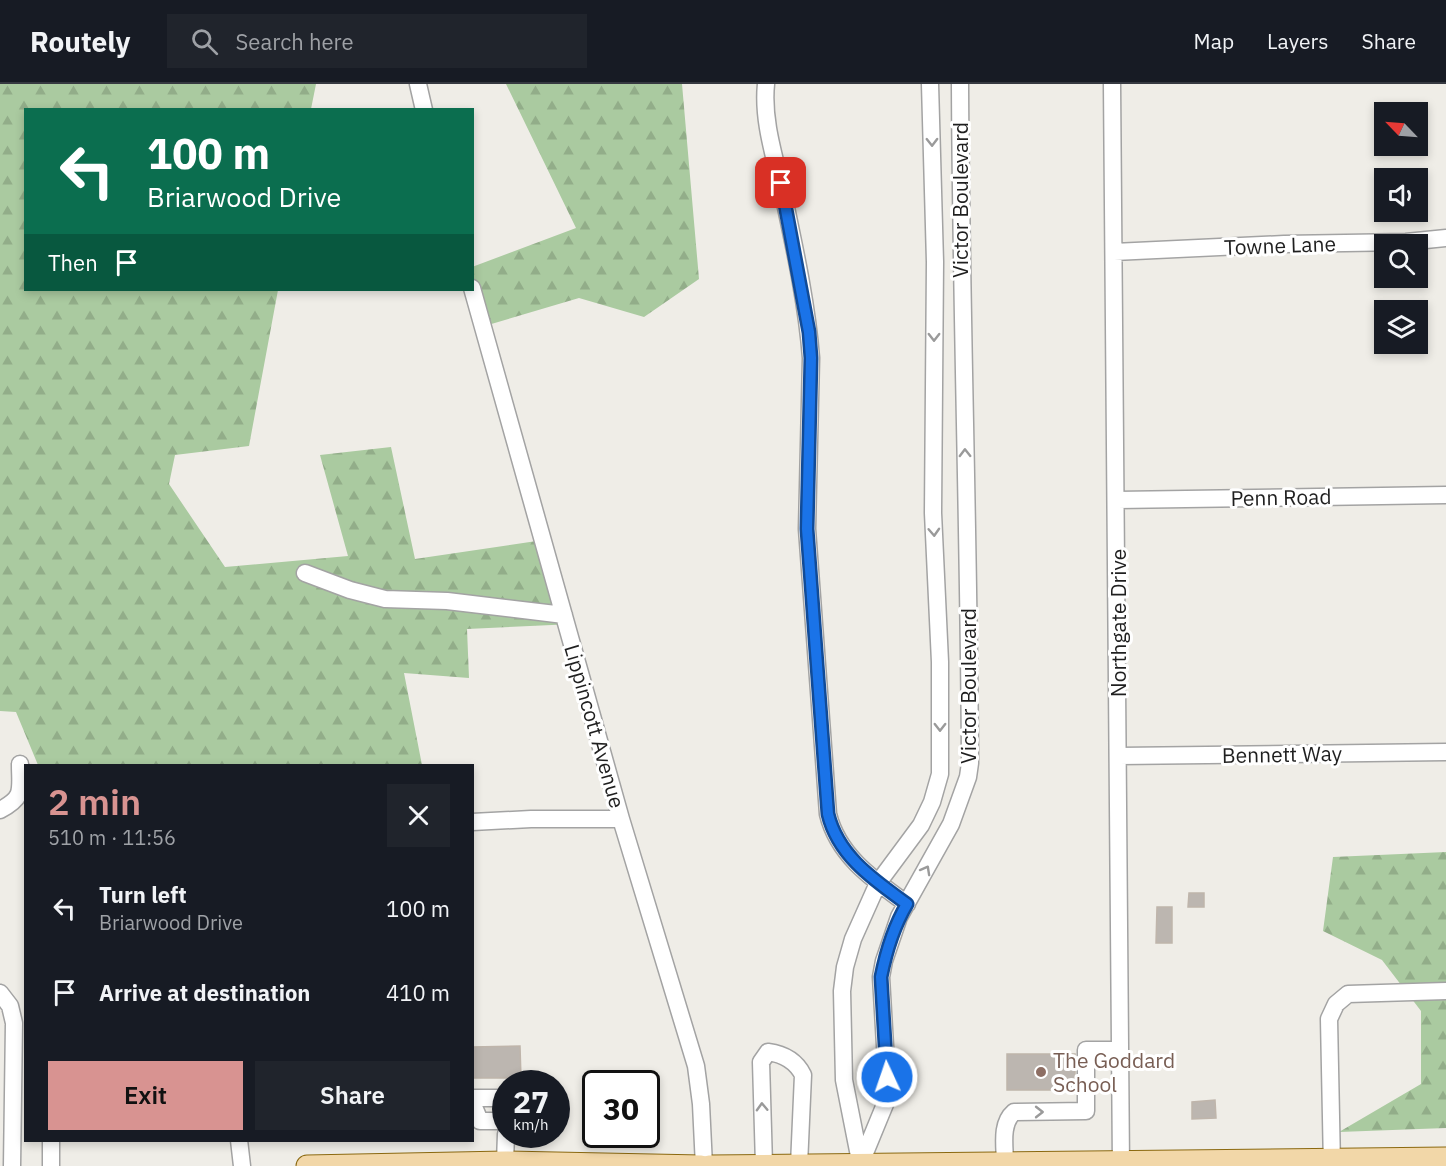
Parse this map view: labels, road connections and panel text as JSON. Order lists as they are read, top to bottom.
{
  "streets": {
    "street": [
      "Victor Boulevard",
      "Towne Lane",
      "Penn Road",
      "Northgate Drive",
      "Lippincott Avenue",
      "Bennett Way"
    ]
  },
  "crossings": [
    ["Towne Lane", "Northgate Drive"],
    ["Penn Road", "Northgate Drive"],
    ["Northgate Drive", "Bennett Way"]
  ],
  "places": ["The Goddard School"],
  "north": "top left",
  "page": {
    "header": "Routely",
    "search": "Search here",
    "nav": ["Map", "Layers", "Share"],
    "turn": ["100 m", "Briarwood Drive"],
    "then": "Then",
    "heading": ["2 min", "510 m · 11:56"],
    "list": [
      {
        "name": "Turn left",
        "note": "Briarwood Drive",
        "value": "100 m"
      },
      {
        "name": "Arrive at destination",
        "value": "410 m"
      }
    ],
    "buttons": ["Exit", "Share"],
    "speed": "27 km/h",
    "limit": "30"
  }
}
